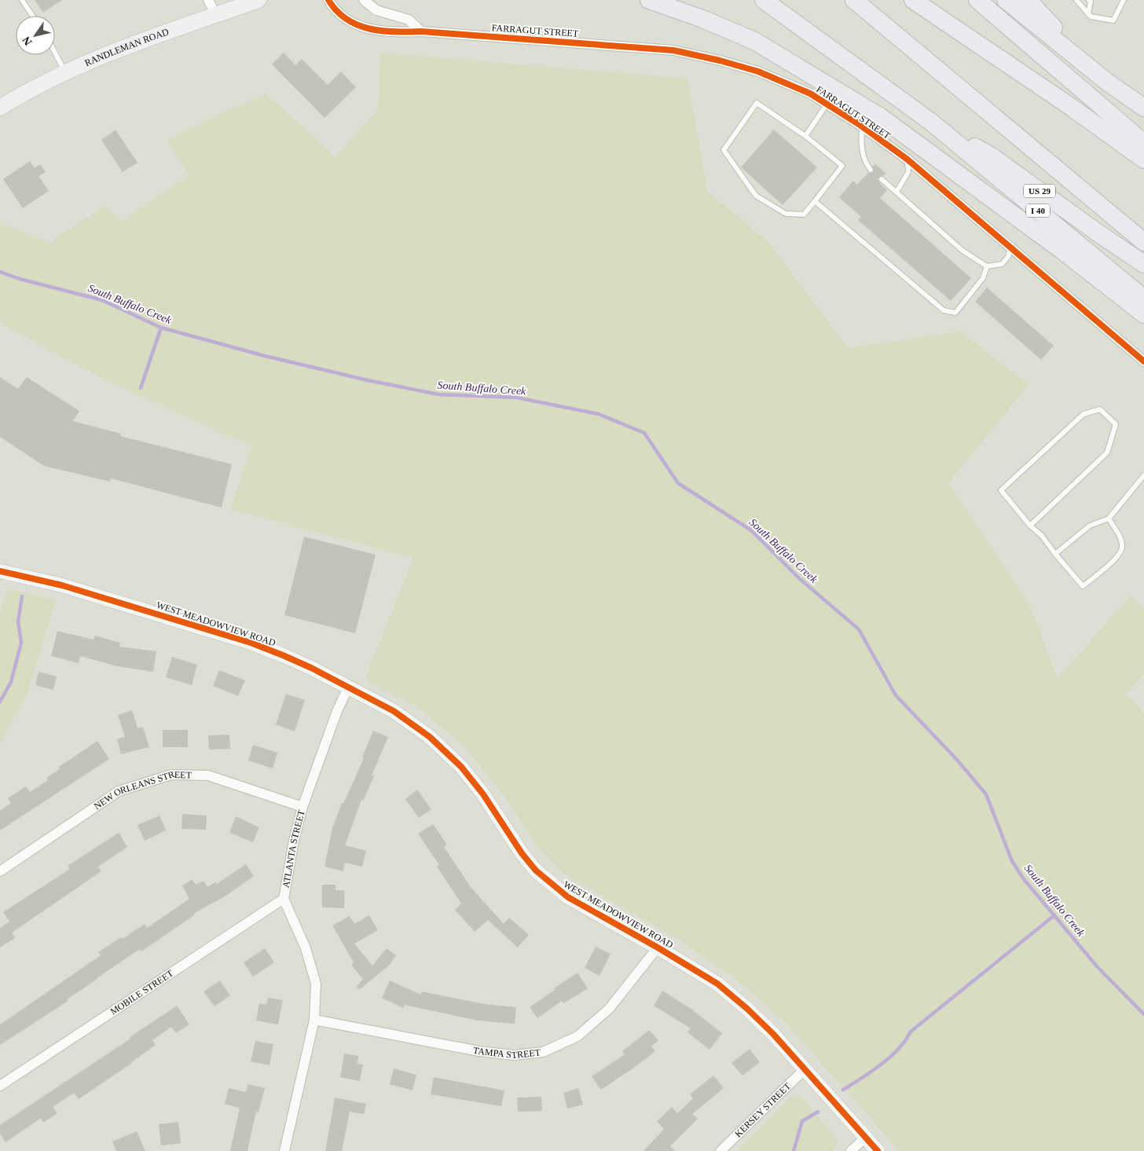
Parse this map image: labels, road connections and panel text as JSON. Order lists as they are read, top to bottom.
{
  "streets": {
    "highway": ["US 29", "I 40"],
    "main road": ["RANDLEMAN ROAD"],
    "street": [
      "FARRAGUT STREET",
      "WEST MEADOWVIEW ROAD",
      "NEW ORLEANS STREET",
      "ATLANTA STREET",
      "MOBILE STREET",
      "TAMPA STREET",
      "KERSEY STREET"
    ]
  },
  "crossings": [
    ["US 29", "I 40"],
    ["WEST MEADOWVIEW ROAD", "ATLANTA STREET"],
    ["WEST MEADOWVIEW ROAD", "TAMPA STREET"],
    ["WEST MEADOWVIEW ROAD", "KERSEY STREET"],
    ["NEW ORLEANS STREET", "ATLANTA STREET"],
    ["ATLANTA STREET", "MOBILE STREET"],
    ["ATLANTA STREET", "TAMPA STREET"]
  ],
  "water": ["South Buffalo Creek"],
  "north": "bottom left"
}
